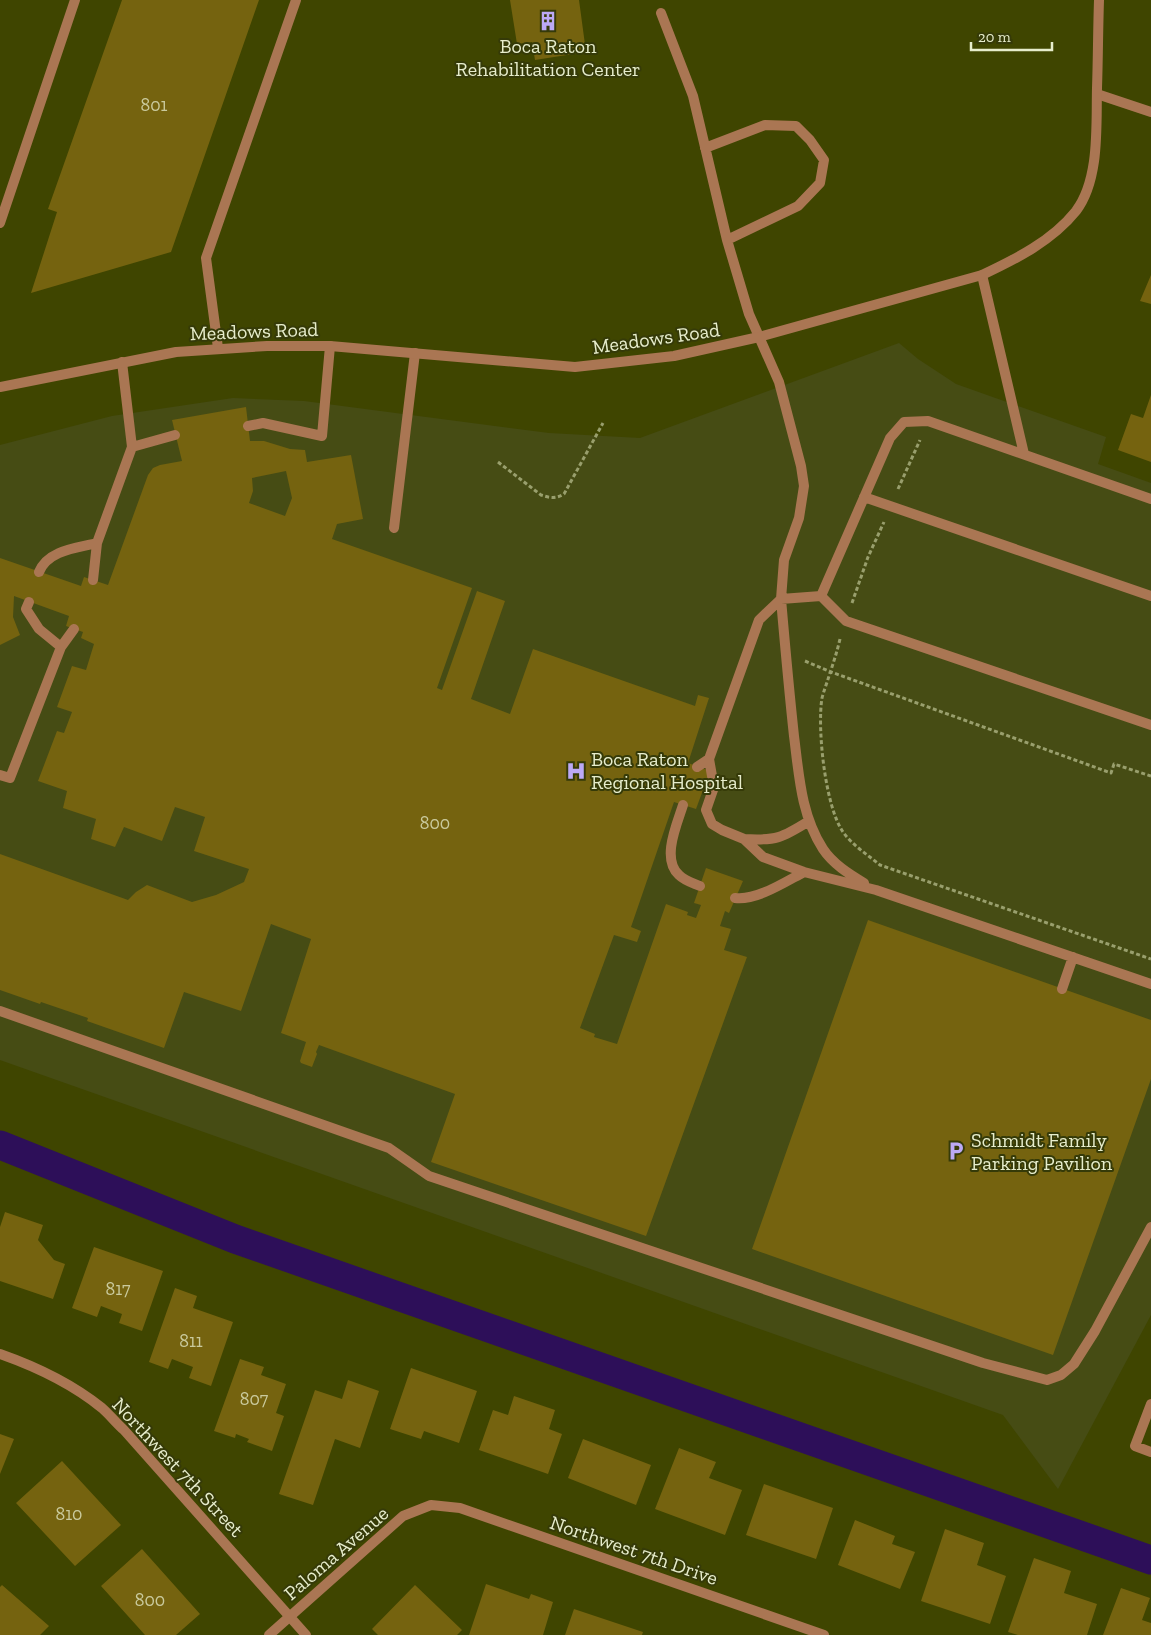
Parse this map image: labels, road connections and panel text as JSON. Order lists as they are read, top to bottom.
{
  "streets": {
    "street": [
      "Meadows Road",
      "Northwest 7th Street",
      "Northwest 7th Drive",
      "Paloma Avenue"
    ]
  },
  "crossings": [
    ["Northwest 7th Street", "Paloma Avenue"],
    ["Northwest 7th Drive", "Paloma Avenue"]
  ],
  "places": {
    "building": ["Boca Raton Rehabilitation Center"],
    "hospital": ["Boca Raton Regional Hospital"],
    "parking": ["Schmidt Family Parking Pavilion"]
  },
  "house_numbers": [
    "801",
    "800",
    "817",
    "811",
    "807",
    "810",
    "800"
  ],
  "scale_bar": "20 m"
}
